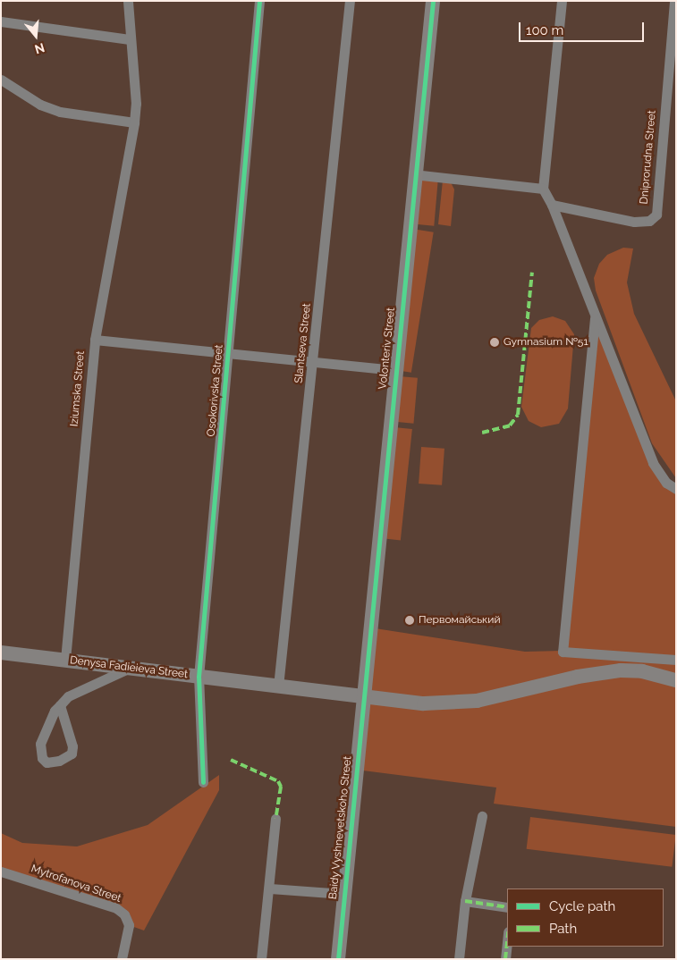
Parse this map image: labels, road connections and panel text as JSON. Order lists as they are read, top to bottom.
{
  "streets": {
    "street": [
      "Dniprorudna Street",
      "Slantseva Street",
      "Volonteriv Street",
      "Iziumska Street",
      "Osokorivska Street",
      "Denysa Fadieieva Street",
      "Baidy Vyshnevetskoho Street",
      "Mytrofanova Street"
    ]
  },
  "crossings": [
    ["Slantseva Street", "Denysa Fadieieva Street"],
    ["Volonteriv Street", "Denysa Fadieieva Street"],
    ["Volonteriv Street", "Baidy Vyshnevetskoho Street"],
    ["Iziumska Street", "Denysa Fadieieva Street"],
    ["Osokorivska Street", "Denysa Fadieieva Street"],
    ["Denysa Fadieieva Street", "Baidy Vyshnevetskoho Street"]
  ],
  "places": ["Gymnasium №51", "Первомайський"],
  "legend": ["Cycle path", "Path"],
  "scale_bar": "100 m",
  "north": "bottom"
}
